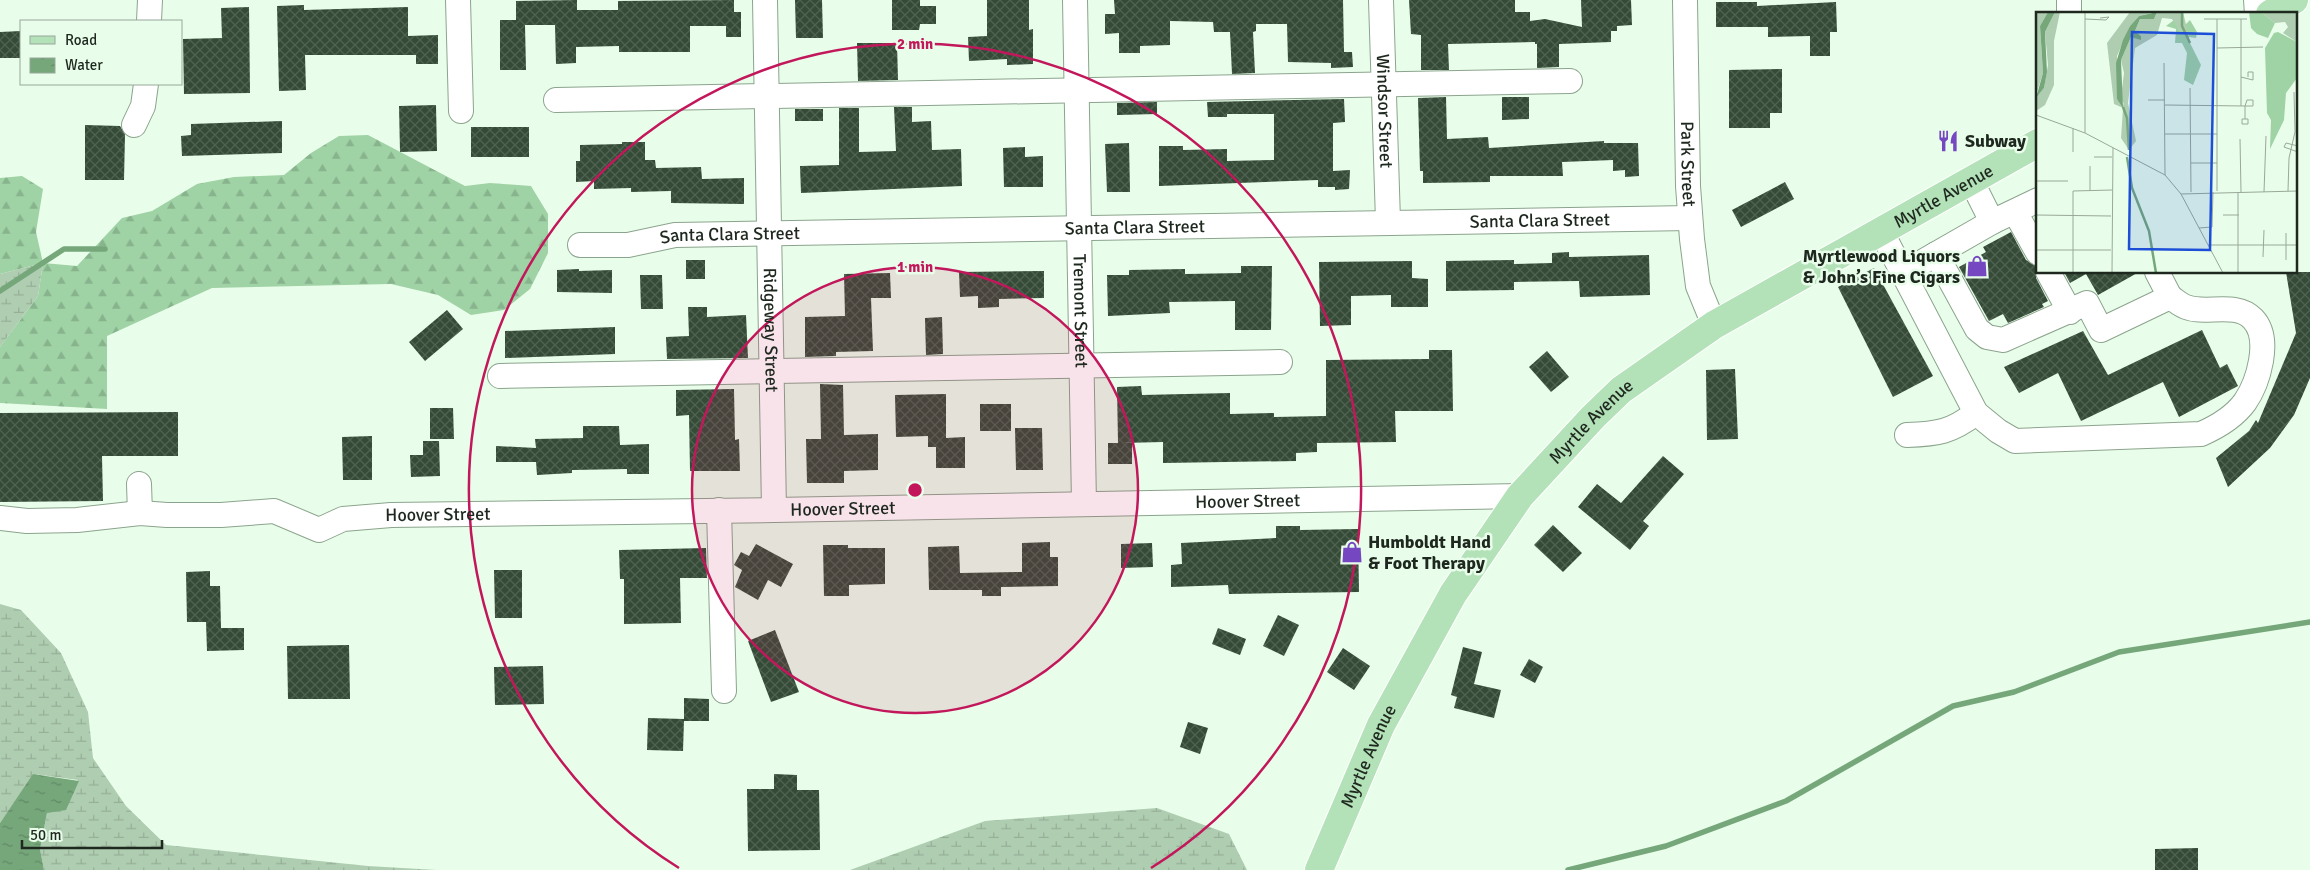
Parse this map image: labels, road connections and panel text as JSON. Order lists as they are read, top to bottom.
{
  "streets": {
    "main road": ["Myrtle Avenue"],
    "street": [
      "Windsor Street",
      "Park Street",
      "Santa Clara Street",
      "Tremont Street",
      "Ridgeway Street",
      "Hoover Street"
    ]
  },
  "crossings": [
    ["Windsor Street", "Santa Clara Street"],
    ["Park Street", "Myrtle Avenue"],
    ["Park Street", "Santa Clara Street"],
    ["Myrtle Avenue", "Hoover Street"],
    ["Santa Clara Street", "Tremont Street"],
    ["Santa Clara Street", "Ridgeway Street"],
    ["Tremont Street", "Hoover Street"],
    ["Ridgeway Street", "Hoover Street"]
  ],
  "places": {
    "restaurant": ["Subway"],
    "shop": ["Myrtlewood Liquors & John’s Fine Cigars", "Humboldt Hand & Foot Therapy"]
  },
  "legend": ["Road", "Water"],
  "scale_bar": "50 m",
  "rings": ["2 min", "1 min"]
}
